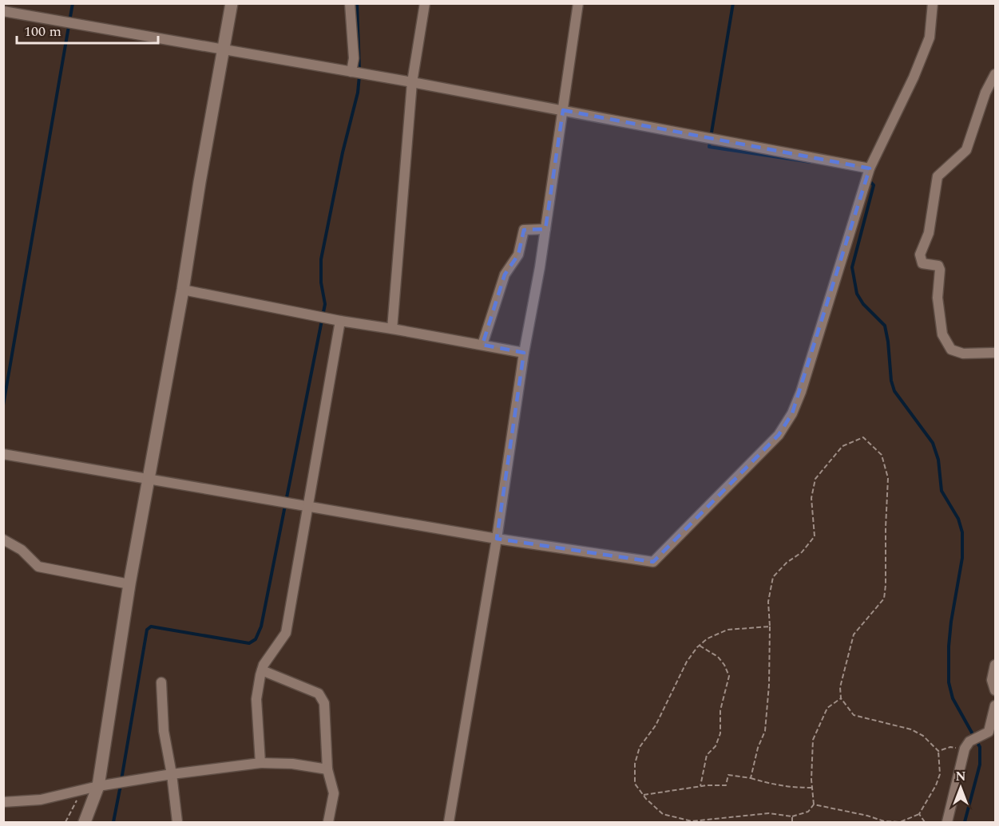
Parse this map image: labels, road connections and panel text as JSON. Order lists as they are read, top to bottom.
{
  "scale_bar": "100 m",
  "north": "top"
}
